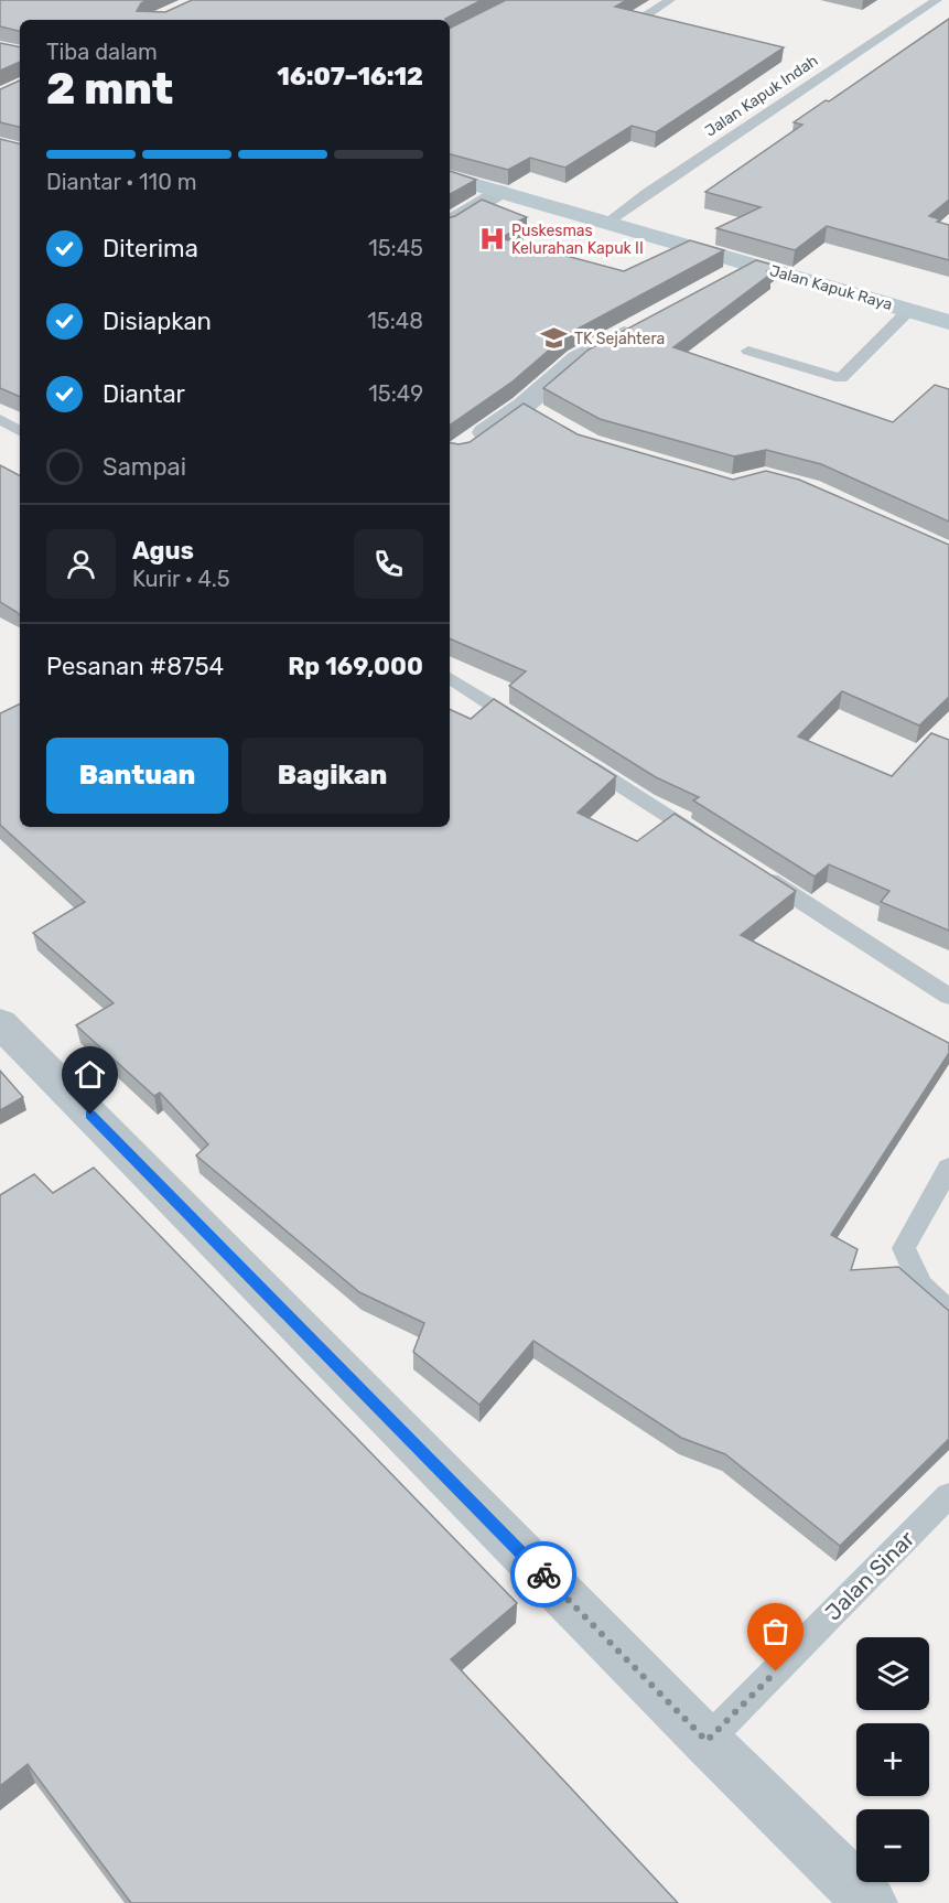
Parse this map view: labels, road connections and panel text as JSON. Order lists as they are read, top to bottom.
{
  "streets": {
    "main road": ["Jalan Kapuk Raya"],
    "lane": ["Jalan Kapuk Indah", "Jalan Sinar"]
  },
  "crossings": [
    ["Jalan Kapuk Indah", "Jalan Kapuk Raya"]
  ],
  "places": {
    "hospital": ["Puskesmas Kelurahan Kapuk II"],
    "school or university": ["TK Sejahtera"]
  },
  "page": {
    "heading": ["2 mnt", "Tiba dalam", "16:07–16:12"],
    "panel": [
      "Agus",
      "Kurir · 4.5",
      "Pesanan #8754",
      "Rp 169,000"
    ],
    "bar": "Diantar · 110 m",
    "list": [
      ["Diterima", "15:45"],
      ["Disiapkan", "15:48"],
      ["Diantar", "15:49"],
      "Sampai"
    ],
    "buttons": ["Bantuan", "Bagikan"],
    "map_buttons": ["+", "−"]
  }
}
